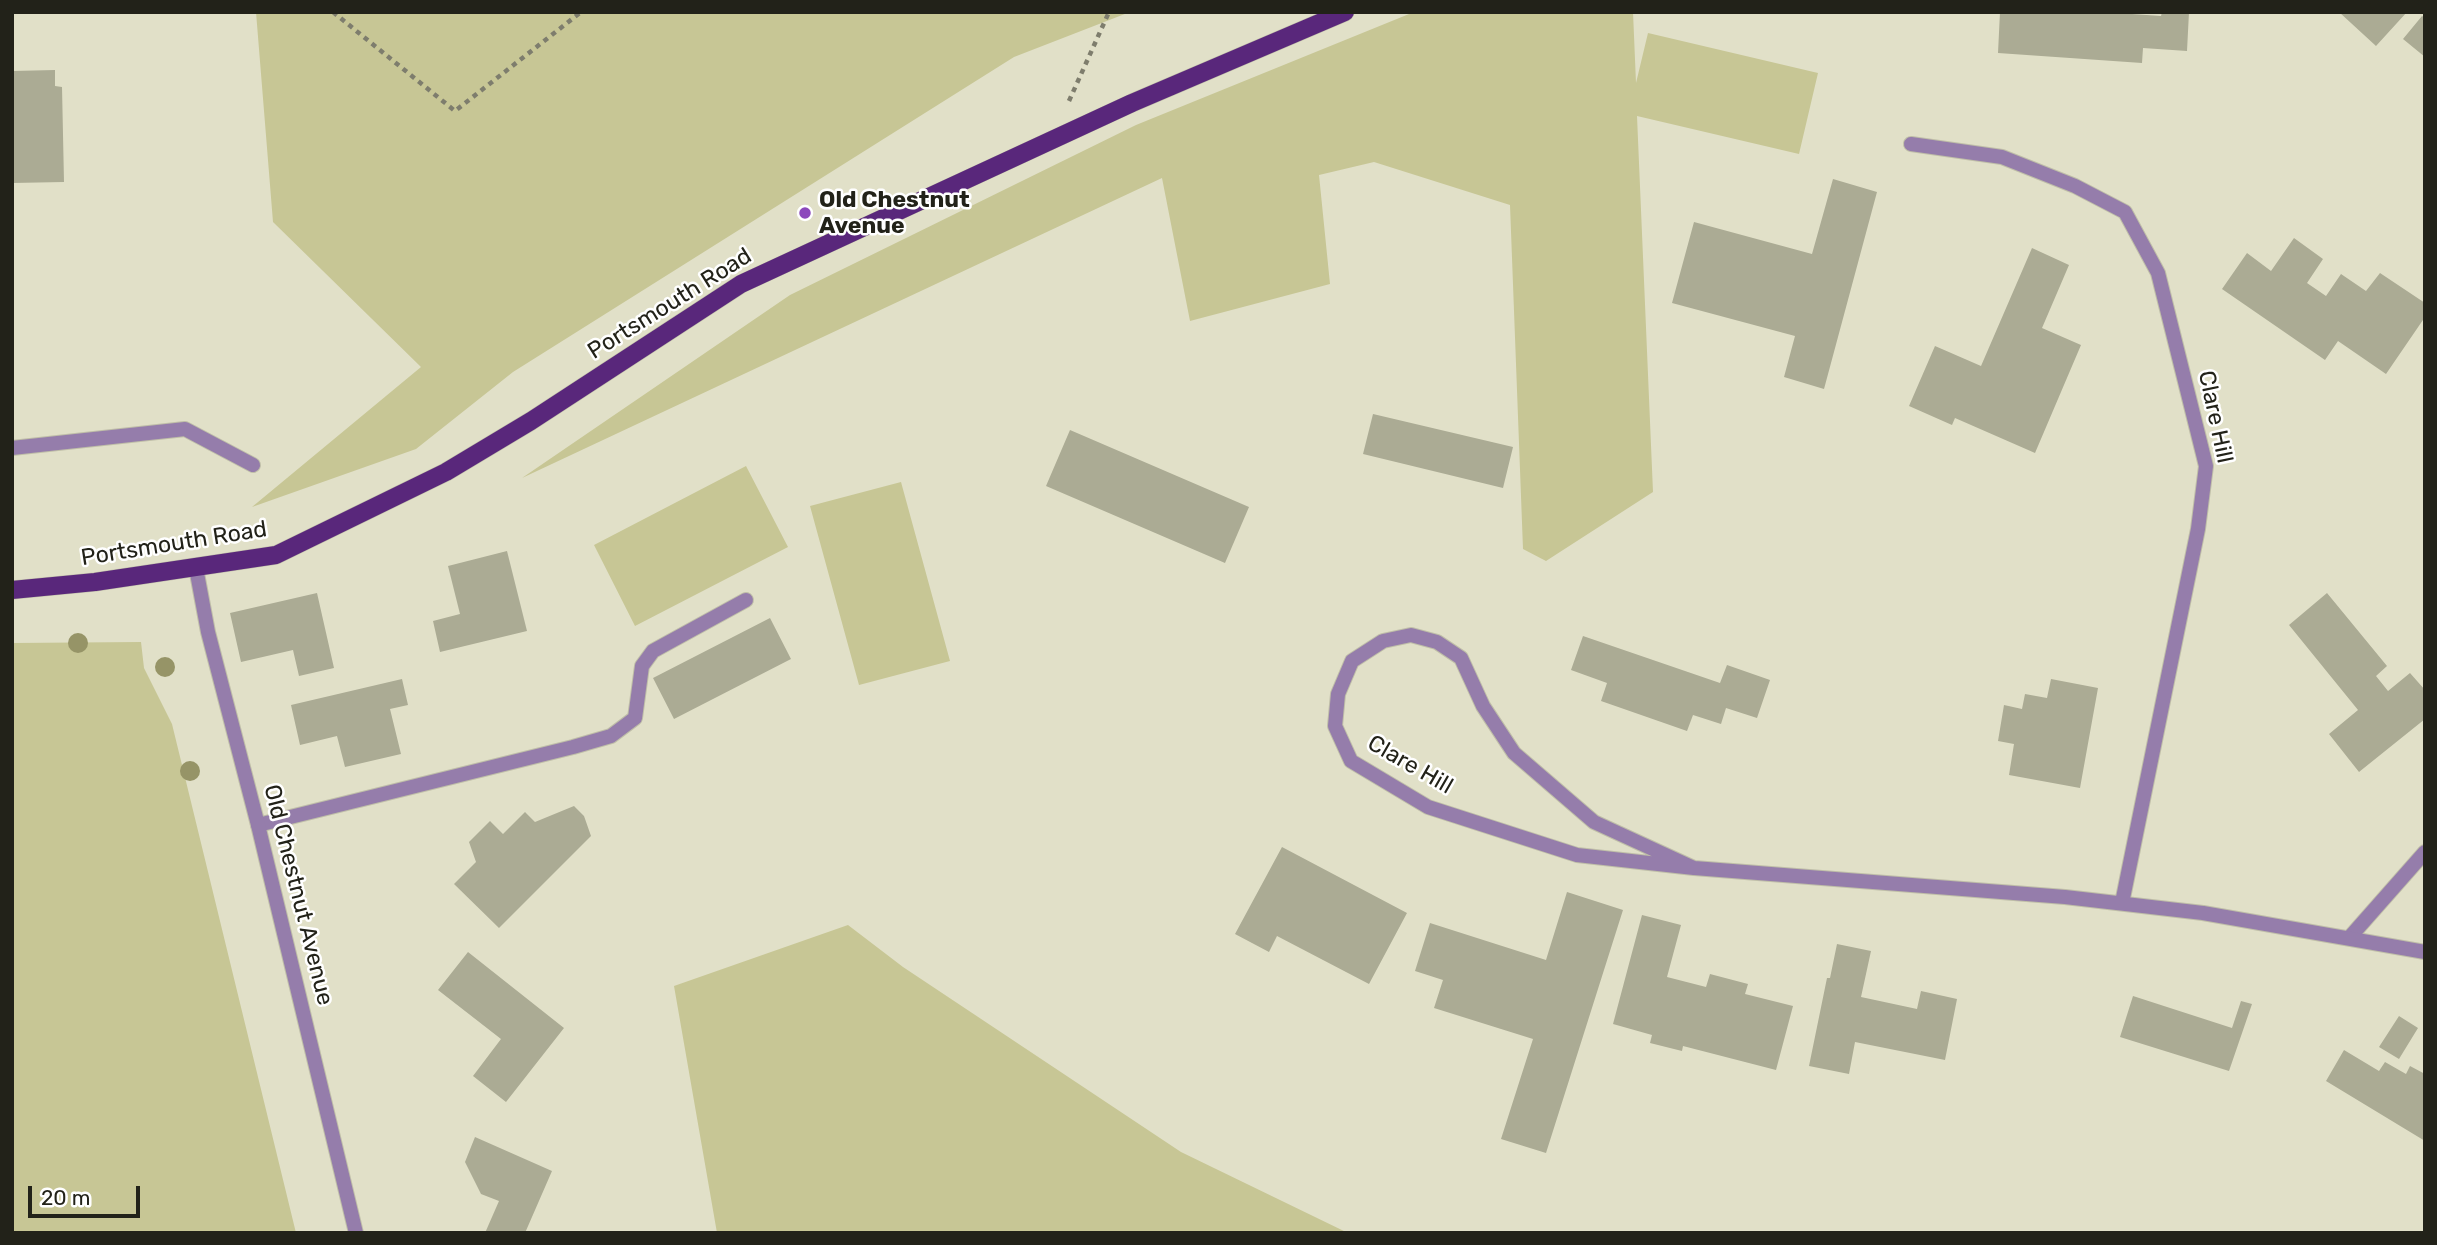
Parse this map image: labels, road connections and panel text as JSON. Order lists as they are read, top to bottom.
{
  "streets": {
    "main road": ["Portsmouth Road"],
    "street": ["Clare Hill", "Old Chestnut Avenue"]
  },
  "crossings": [
    ["Portsmouth Road", "Old Chestnut Avenue"]
  ],
  "places": ["Old Chestnut Avenue"],
  "scale_bar": "20 m"
}
